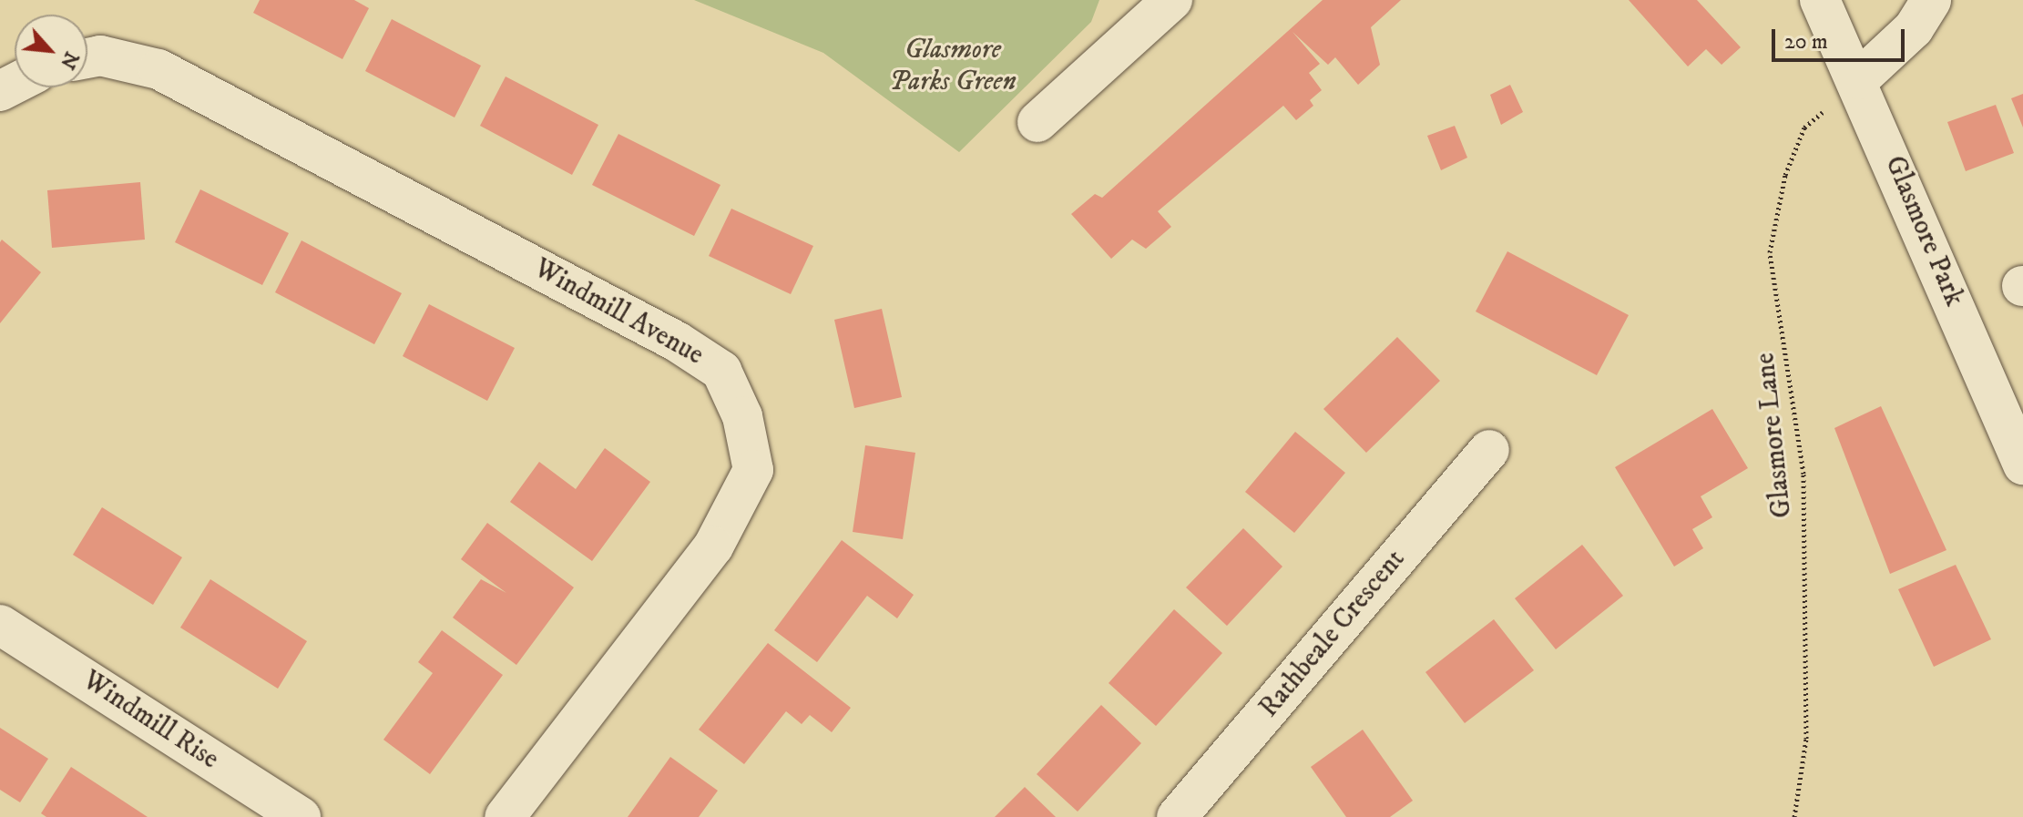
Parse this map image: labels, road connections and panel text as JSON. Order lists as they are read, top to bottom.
{
  "streets": {
    "street": [
      "Glasmore Park",
      "Windmill Avenue",
      "Rathbeale Crescent",
      "Windmill Rise"
    ],
    "path": ["Glasmore Lane"]
  },
  "crossings": [
    ["Glasmore Park", "Glasmore Lane"]
  ],
  "parks": ["Glasmore Parks Green"],
  "scale_bar": "20 m",
  "north": "bottom right"
}
